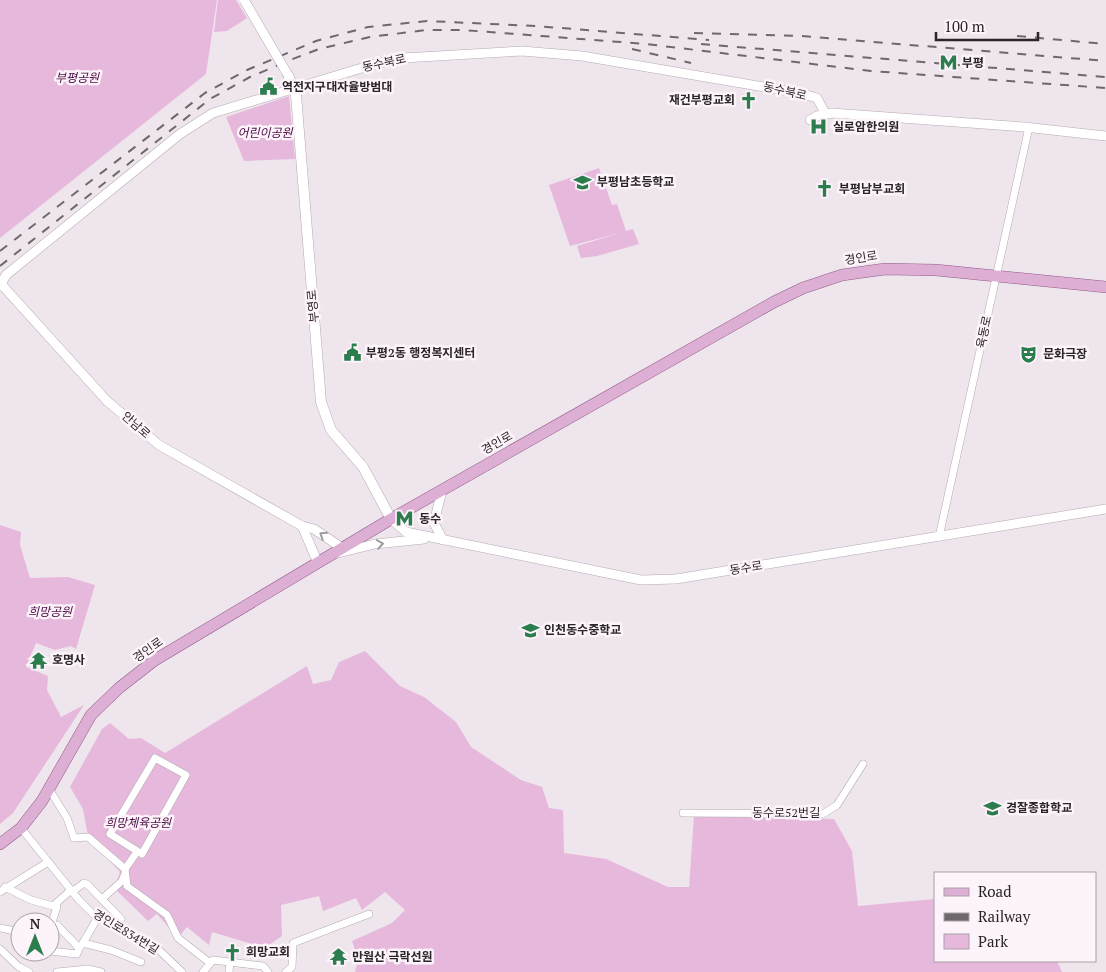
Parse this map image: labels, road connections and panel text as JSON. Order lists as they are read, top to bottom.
{
  "streets": {
    "main road": ["경인로", "부영로"],
    "street": [
      "동수북로",
      "육동로",
      "안남로",
      "동수로",
      "동수로52번길",
      "경인로834번길"
    ]
  },
  "crossings": [
    ["동수북로", "부영로"],
    ["동수북로", "육동로"],
    ["동수북로", "안남로"],
    ["경인로", "부영로"],
    ["경인로", "육동로"],
    ["경인로", "안남로"],
    ["경인로", "동수로"],
    ["경인로", "경인로834번길"],
    ["부영로", "동수로"],
    ["육동로", "동수로"]
  ],
  "parks": [
    "부평공원",
    "어린이공원",
    "희망공원",
    "희망체육공원"
  ],
  "places": {
    "metro station": ["부평", "동수"],
    "public building": ["역전지구대자율방범대", "부평2동 행정복지센터"],
    "church": ["재건부평교회", "부평남부교회", "희망교회"],
    "hospital": ["실로암한의원"],
    "school or university": ["부평남초등학교", "인천동수중학교", "경잘종합학교"],
    "theatre": ["문화극장"],
    "temple": ["호명사", "만월산 극락선원"]
  },
  "legend": ["Road", "Railway", "Park"],
  "scale_bar": "100 m",
  "north": "top"
}
